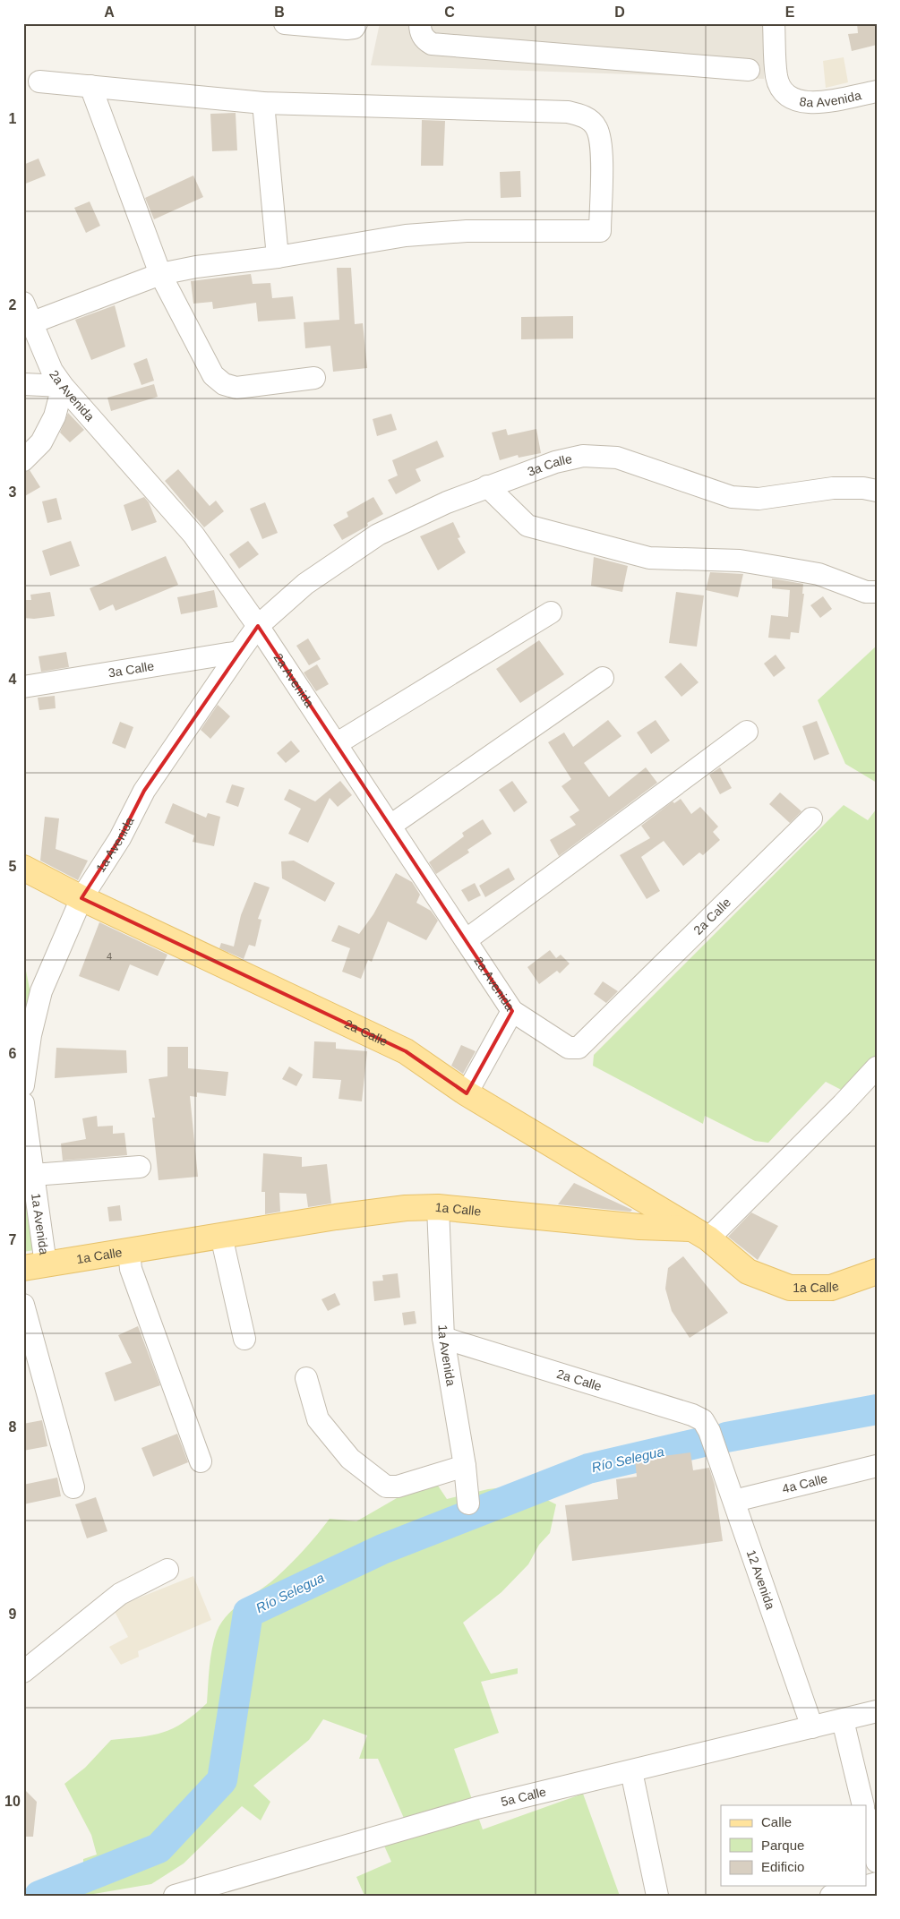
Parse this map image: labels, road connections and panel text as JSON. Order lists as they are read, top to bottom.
{
  "streets": {
    "main road": ["2a Calle", "1a Calle"],
    "street": [
      "8a Avenida",
      "2a Avenida",
      "3a Calle",
      "1a Avenida",
      "4a Calle",
      "12 Avenida",
      "5a Calle"
    ]
  },
  "crossings": [
    ["2a Avenida", "3a Calle"],
    ["2a Avenida", "1a Avenida"],
    ["2a Avenida", "2a Calle"],
    ["3a Calle", "1a Avenida"],
    ["1a Avenida", "2a Calle"],
    ["1a Avenida", "1a Calle"],
    ["2a Calle", "1a Calle"],
    ["2a Calle", "12 Avenida"],
    ["4a Calle", "12 Avenida"],
    ["12 Avenida", "5a Calle"]
  ],
  "water": ["Río Selegua"],
  "house_numbers": ["4"],
  "legend": ["Calle", "Parque", "Edificio"],
  "grid": {
    "columns": [
      "A",
      "B",
      "C",
      "D",
      "E"
    ],
    "rows": [
      "1",
      "2",
      "3",
      "4",
      "5",
      "6",
      "7",
      "8",
      "9",
      "10"
    ]
  }
}
